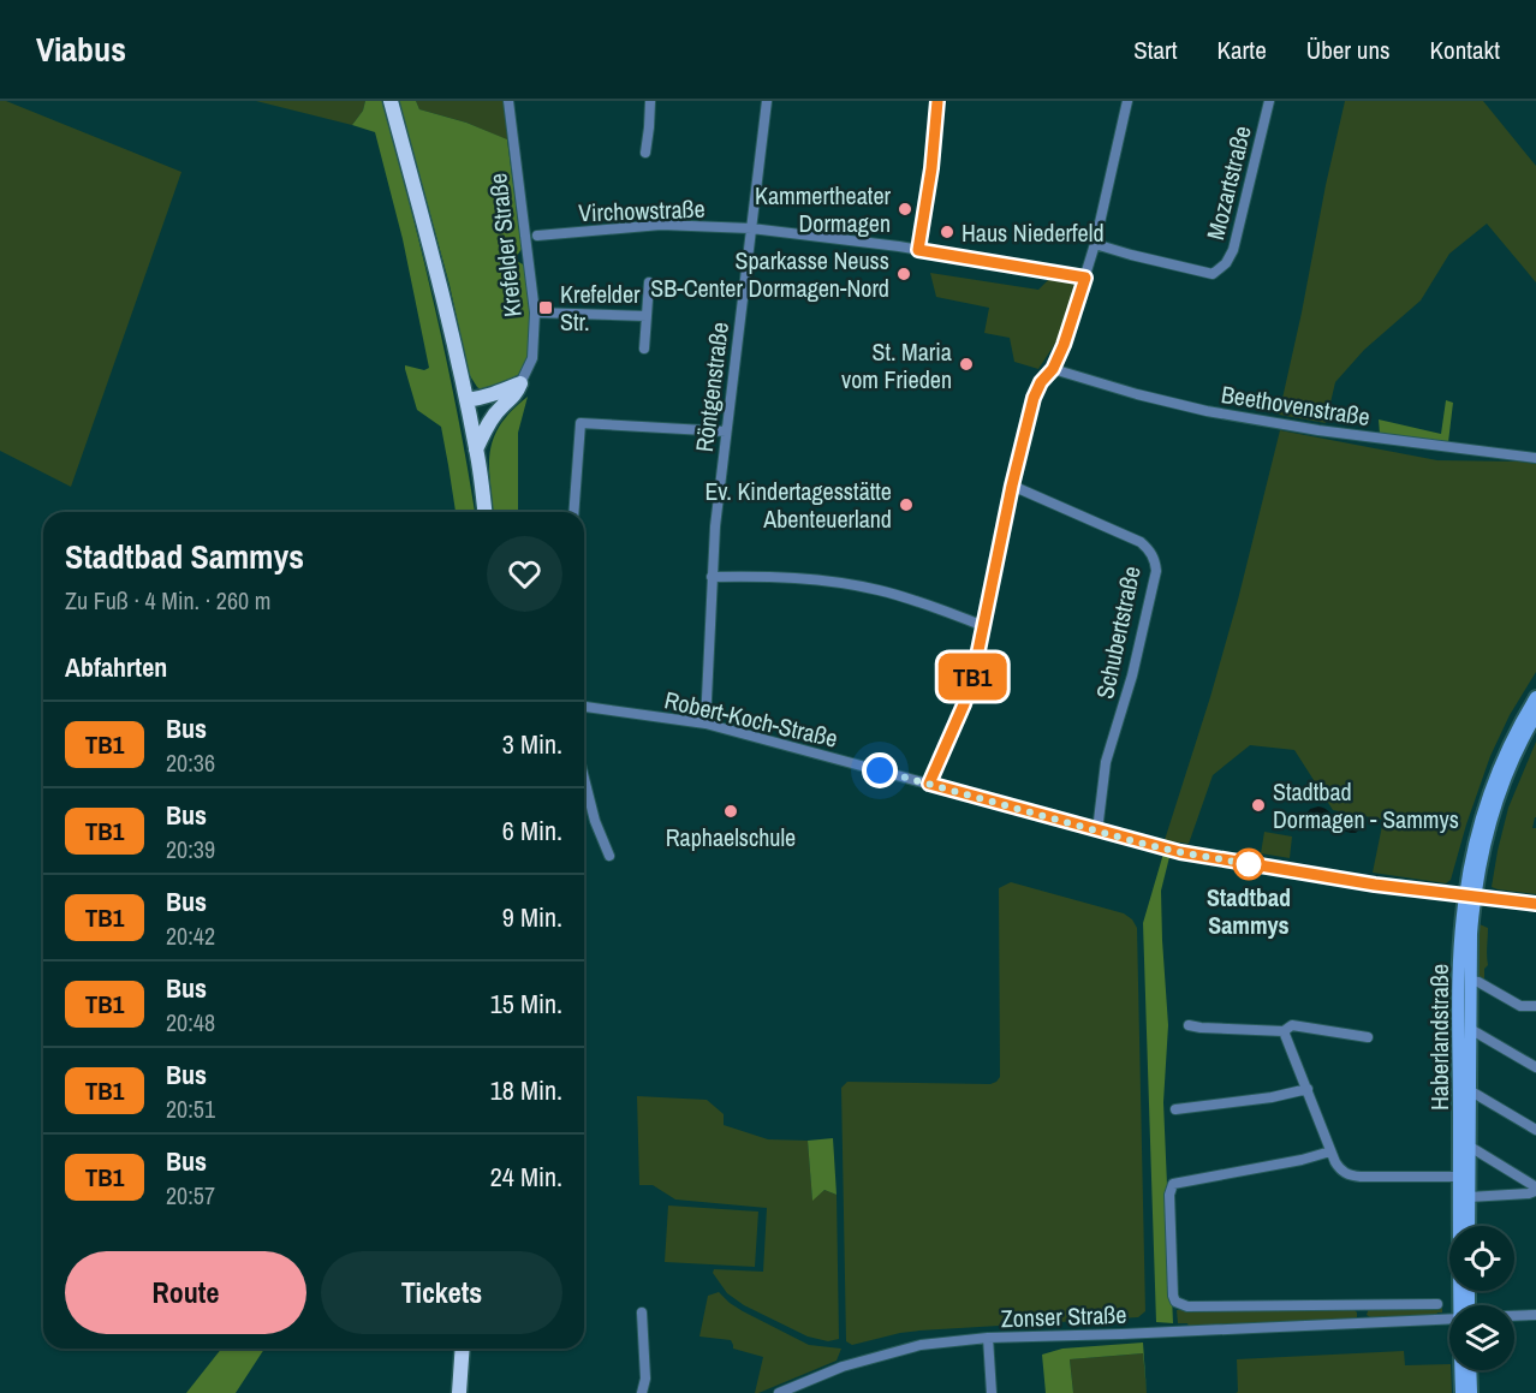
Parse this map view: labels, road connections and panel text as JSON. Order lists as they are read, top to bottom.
{
  "streets": {
    "street": [
      "Mozartstraße",
      "Virchowstraße",
      "Krefelder Straße",
      "Röntgenstraße",
      "Beethovenstraße",
      "Schubertstraße",
      "Robert-Koch-Straße",
      "Haberlandstraße",
      "Zonser Straße"
    ]
  },
  "crossings": [
    ["Virchowstraße", "Röntgenstraße"],
    ["Röntgenstraße", "Robert-Koch-Straße"],
    ["Schubertstraße", "Robert-Koch-Straße"],
    ["Robert-Koch-Straße", "Haberlandstraße"]
  ],
  "places": {
    "other": [
      "Kammertheater Dormagen",
      "Haus Niederfeld",
      "Sparkasse Neuss SB-Center Dormagen-Nord",
      "St. Maria vom Frieden",
      "Ev. Kindertagesstätte Abenteuerland",
      "Stadtbad Dormagen - Sammys",
      "Raphaelschule",
      "Stadtbad Sammys"
    ],
    "transit": ["Krefelder Str."]
  },
  "lines": ["bus line TB1"],
  "page": {
    "header": "Viabus",
    "nav": [
      "Start",
      "Karte",
      "Über uns",
      "Kontakt"
    ],
    "on_map": "TB1",
    "heading": [
      ["Stadtbad Sammys", "Zu Fuß · 4 Min. · 260 m"],
      "Abfahrten"
    ],
    "list": [
      {
        "mark": "TB1",
        "name": "Bus",
        "note": "20:36",
        "value": "3 Min."
      },
      {
        "mark": "TB1",
        "name": "Bus",
        "note": "20:39",
        "value": "6 Min."
      },
      {
        "mark": "TB1",
        "name": "Bus",
        "note": "20:42",
        "value": "9 Min."
      },
      {
        "mark": "TB1",
        "name": "Bus",
        "note": "20:48",
        "value": "15 Min."
      },
      {
        "mark": "TB1",
        "name": "Bus",
        "note": "20:51",
        "value": "18 Min."
      },
      {
        "mark": "TB1",
        "name": "Bus",
        "note": "20:57",
        "value": "24 Min."
      }
    ],
    "buttons": ["Route", "Tickets"]
  }
}
